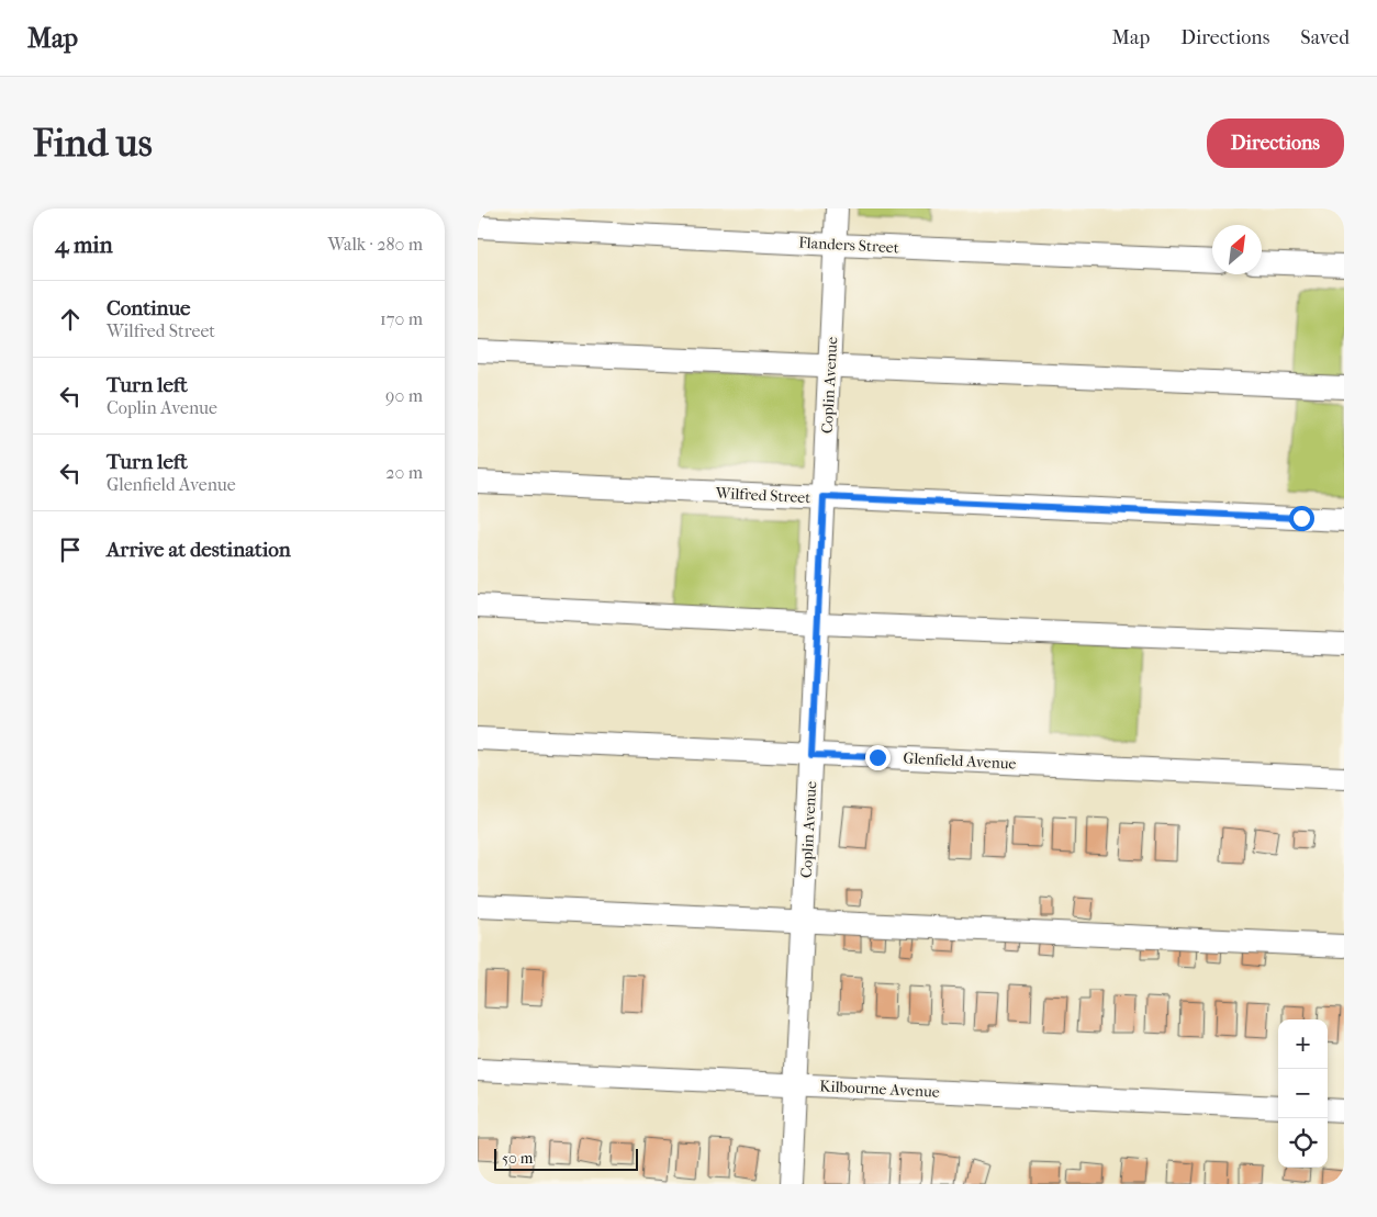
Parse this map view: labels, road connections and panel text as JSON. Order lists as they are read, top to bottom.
{
  "streets": {
    "street": [
      "Flanders Street",
      "Coplin Avenue",
      "Wilfred Street",
      "Glenfield Avenue",
      "Kilbourne Avenue"
    ]
  },
  "crossings": [
    ["Flanders Street", "Coplin Avenue"],
    ["Coplin Avenue", "Wilfred Street"],
    ["Coplin Avenue", "Glenfield Avenue"],
    ["Coplin Avenue", "Kilbourne Avenue"]
  ],
  "scale_bar": "50 m",
  "north": "top right",
  "page": {
    "header": "Map",
    "nav": ["Map", "Directions", "Saved"],
    "buttons": "Directions",
    "title": "Find us",
    "heading": ["4 min", "Walk · 280 m"],
    "list": [
      ["Continue", "Wilfred Street", "170 m"],
      ["Turn left", "Coplin Avenue", "90 m"],
      ["Turn left", "Glenfield Avenue", "20 m"],
      "Arrive at destination"
    ],
    "map_buttons": ["+", "−"],
    "scale": "50 m"
  }
}
